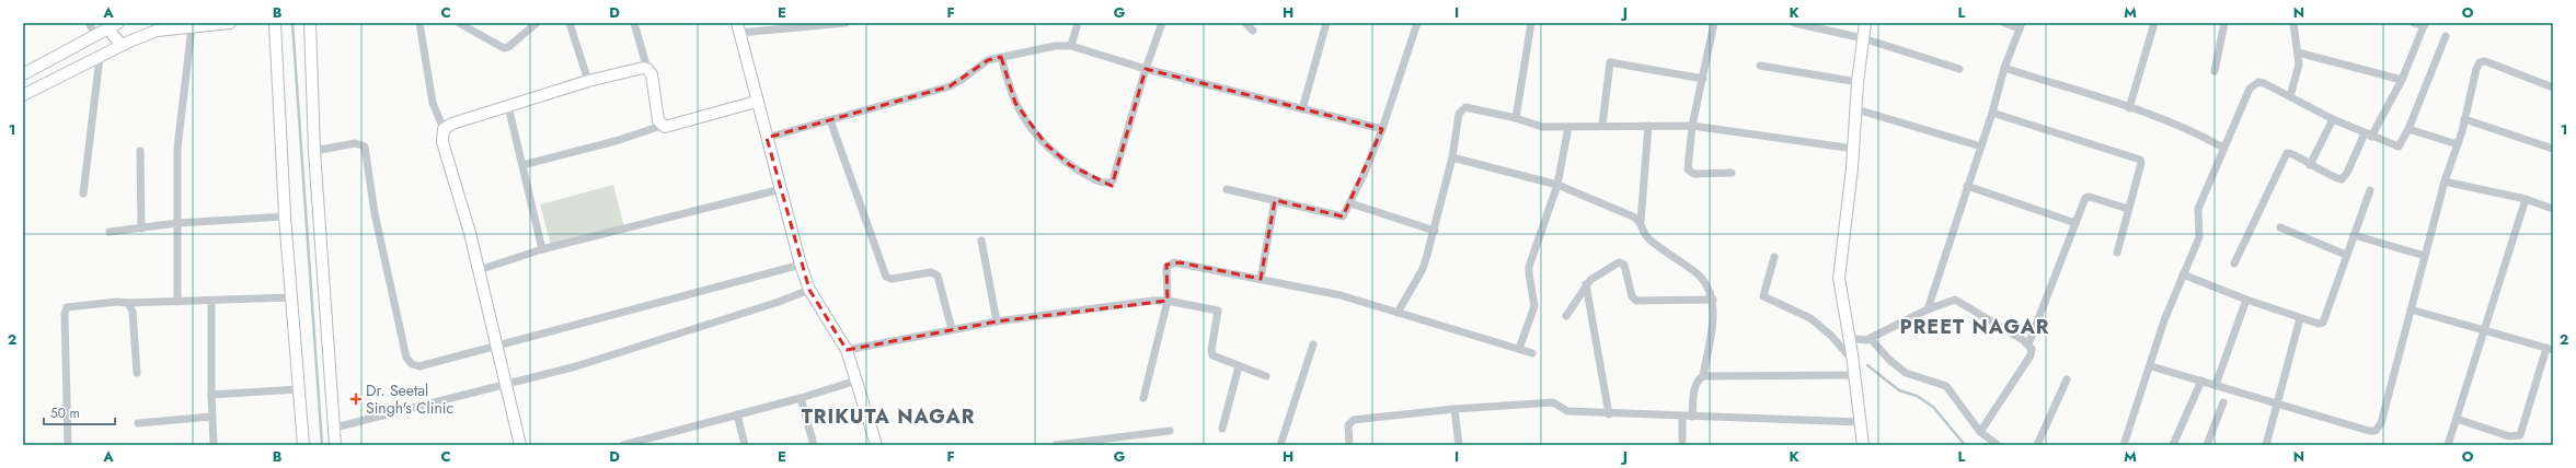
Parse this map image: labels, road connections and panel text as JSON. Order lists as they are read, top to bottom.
{
  "districts": ["PREET NAGAR", "TRIKUTA NAGAR"],
  "places": {
    "health": ["Dr. Seetal Singh's Clinic"]
  },
  "scale_bar": "50 m",
  "grid": {
    "columns": [
      "A",
      "B",
      "C",
      "D",
      "E",
      "F",
      "G",
      "H",
      "I",
      "J",
      "K",
      "L",
      "M",
      "N",
      "O"
    ],
    "rows": ["1", "2"]
  }
}
